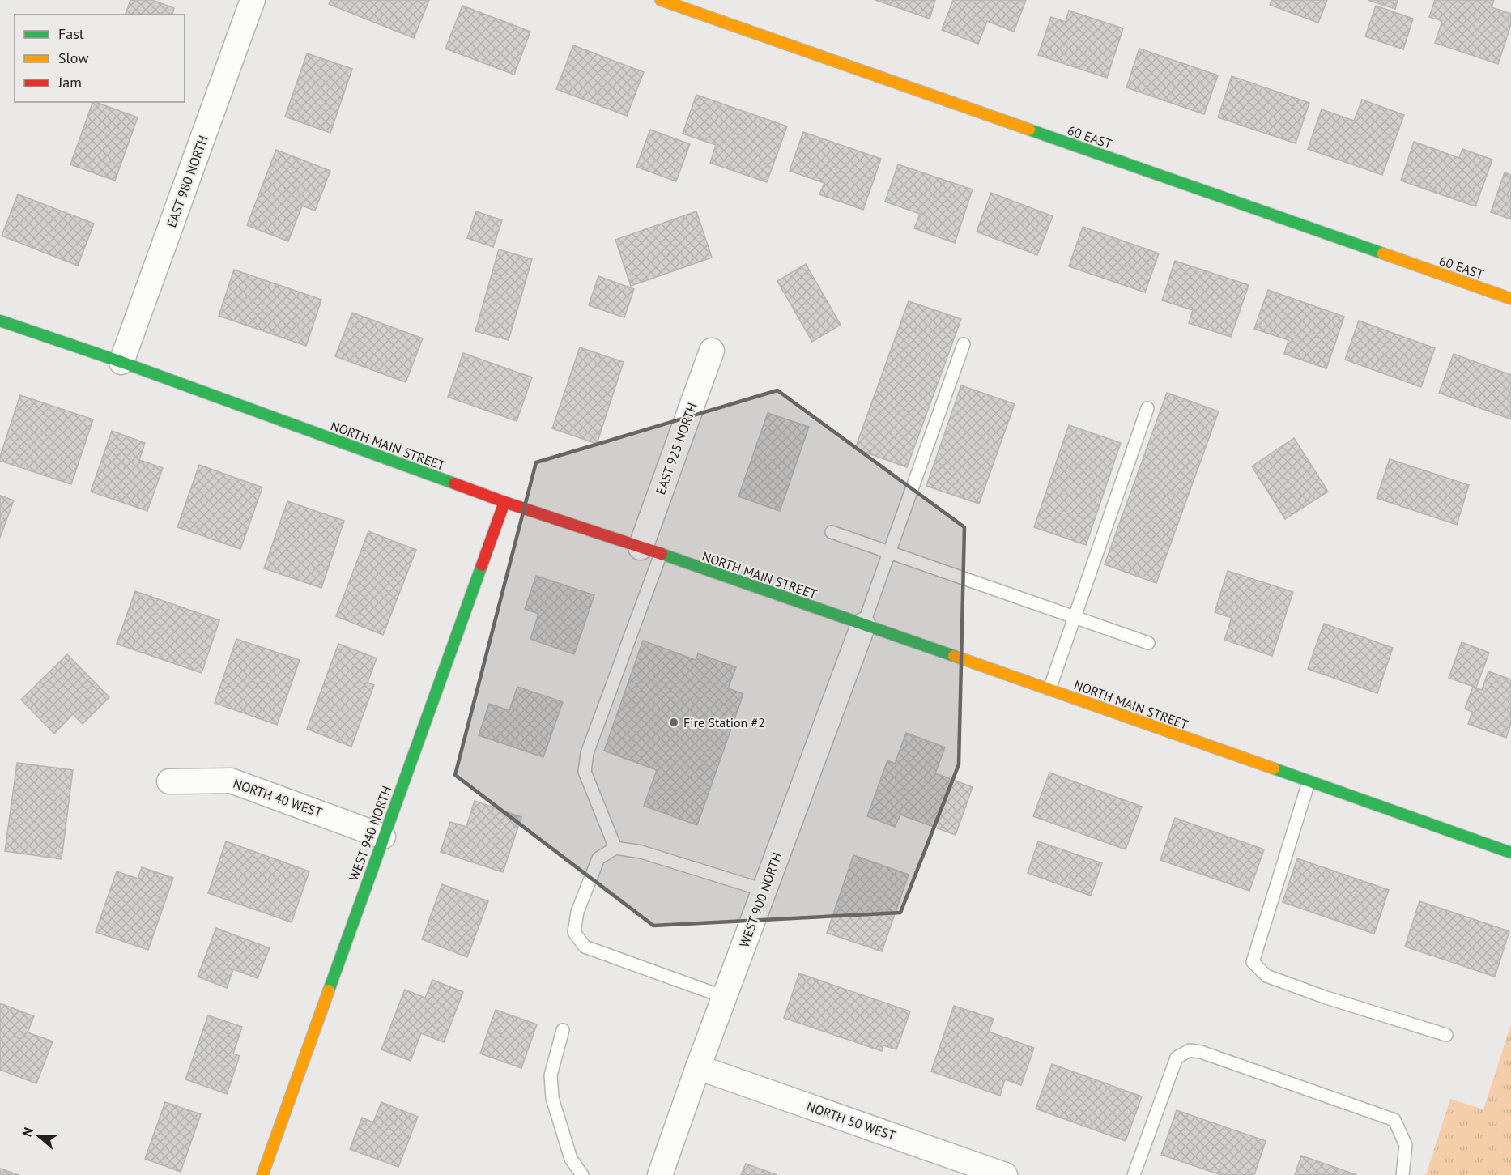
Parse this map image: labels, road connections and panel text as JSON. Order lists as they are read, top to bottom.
{
  "streets": {
    "street": [
      "60 EAST",
      "EAST 980 NORTH",
      "NORTH MAIN STREET",
      "EAST 925 NORTH",
      "NORTH 40 WEST",
      "WEST 940 NORTH",
      "WEST 900 NORTH",
      "NORTH 50 WEST"
    ]
  },
  "crossings": [
    ["EAST 980 NORTH", "NORTH MAIN STREET"],
    ["NORTH MAIN STREET", "EAST 925 NORTH"],
    ["NORTH MAIN STREET", "WEST 940 NORTH"],
    ["NORTH MAIN STREET", "WEST 900 NORTH"],
    ["NORTH 40 WEST", "WEST 940 NORTH"],
    ["WEST 900 NORTH", "NORTH 50 WEST"]
  ],
  "places": ["Fire Station #2"],
  "legend": ["Fast", "Slow", "Jam"],
  "north": "left"
}
